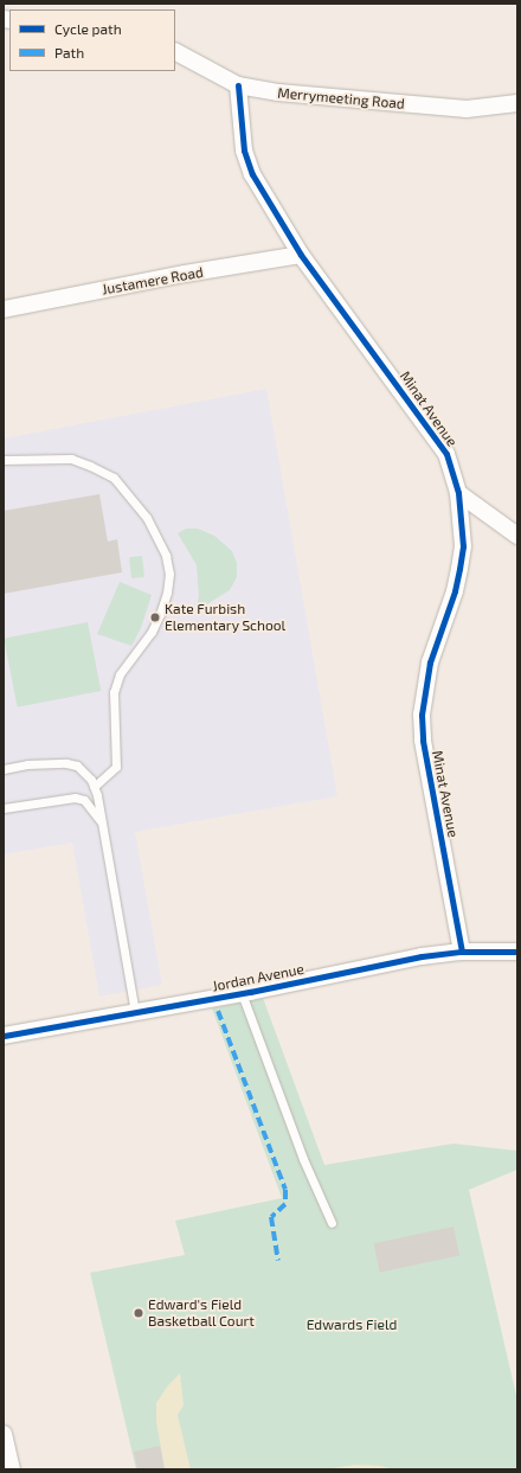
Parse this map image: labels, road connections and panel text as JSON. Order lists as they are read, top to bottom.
{
  "streets": {
    "street": [
      "Merrymeeting Road",
      "Justamere Road",
      "Minat Avenue",
      "Jordan Avenue"
    ]
  },
  "crossings": [
    ["Merrymeeting Road", "Minat Avenue"],
    ["Justamere Road", "Minat Avenue"],
    ["Minat Avenue", "Jordan Avenue"]
  ],
  "parks": ["Edwards Field"],
  "places": ["Kate Furbish Elementary School", "Edward's Field Basketball Court"],
  "legend": ["Cycle path", "Path"]
}
